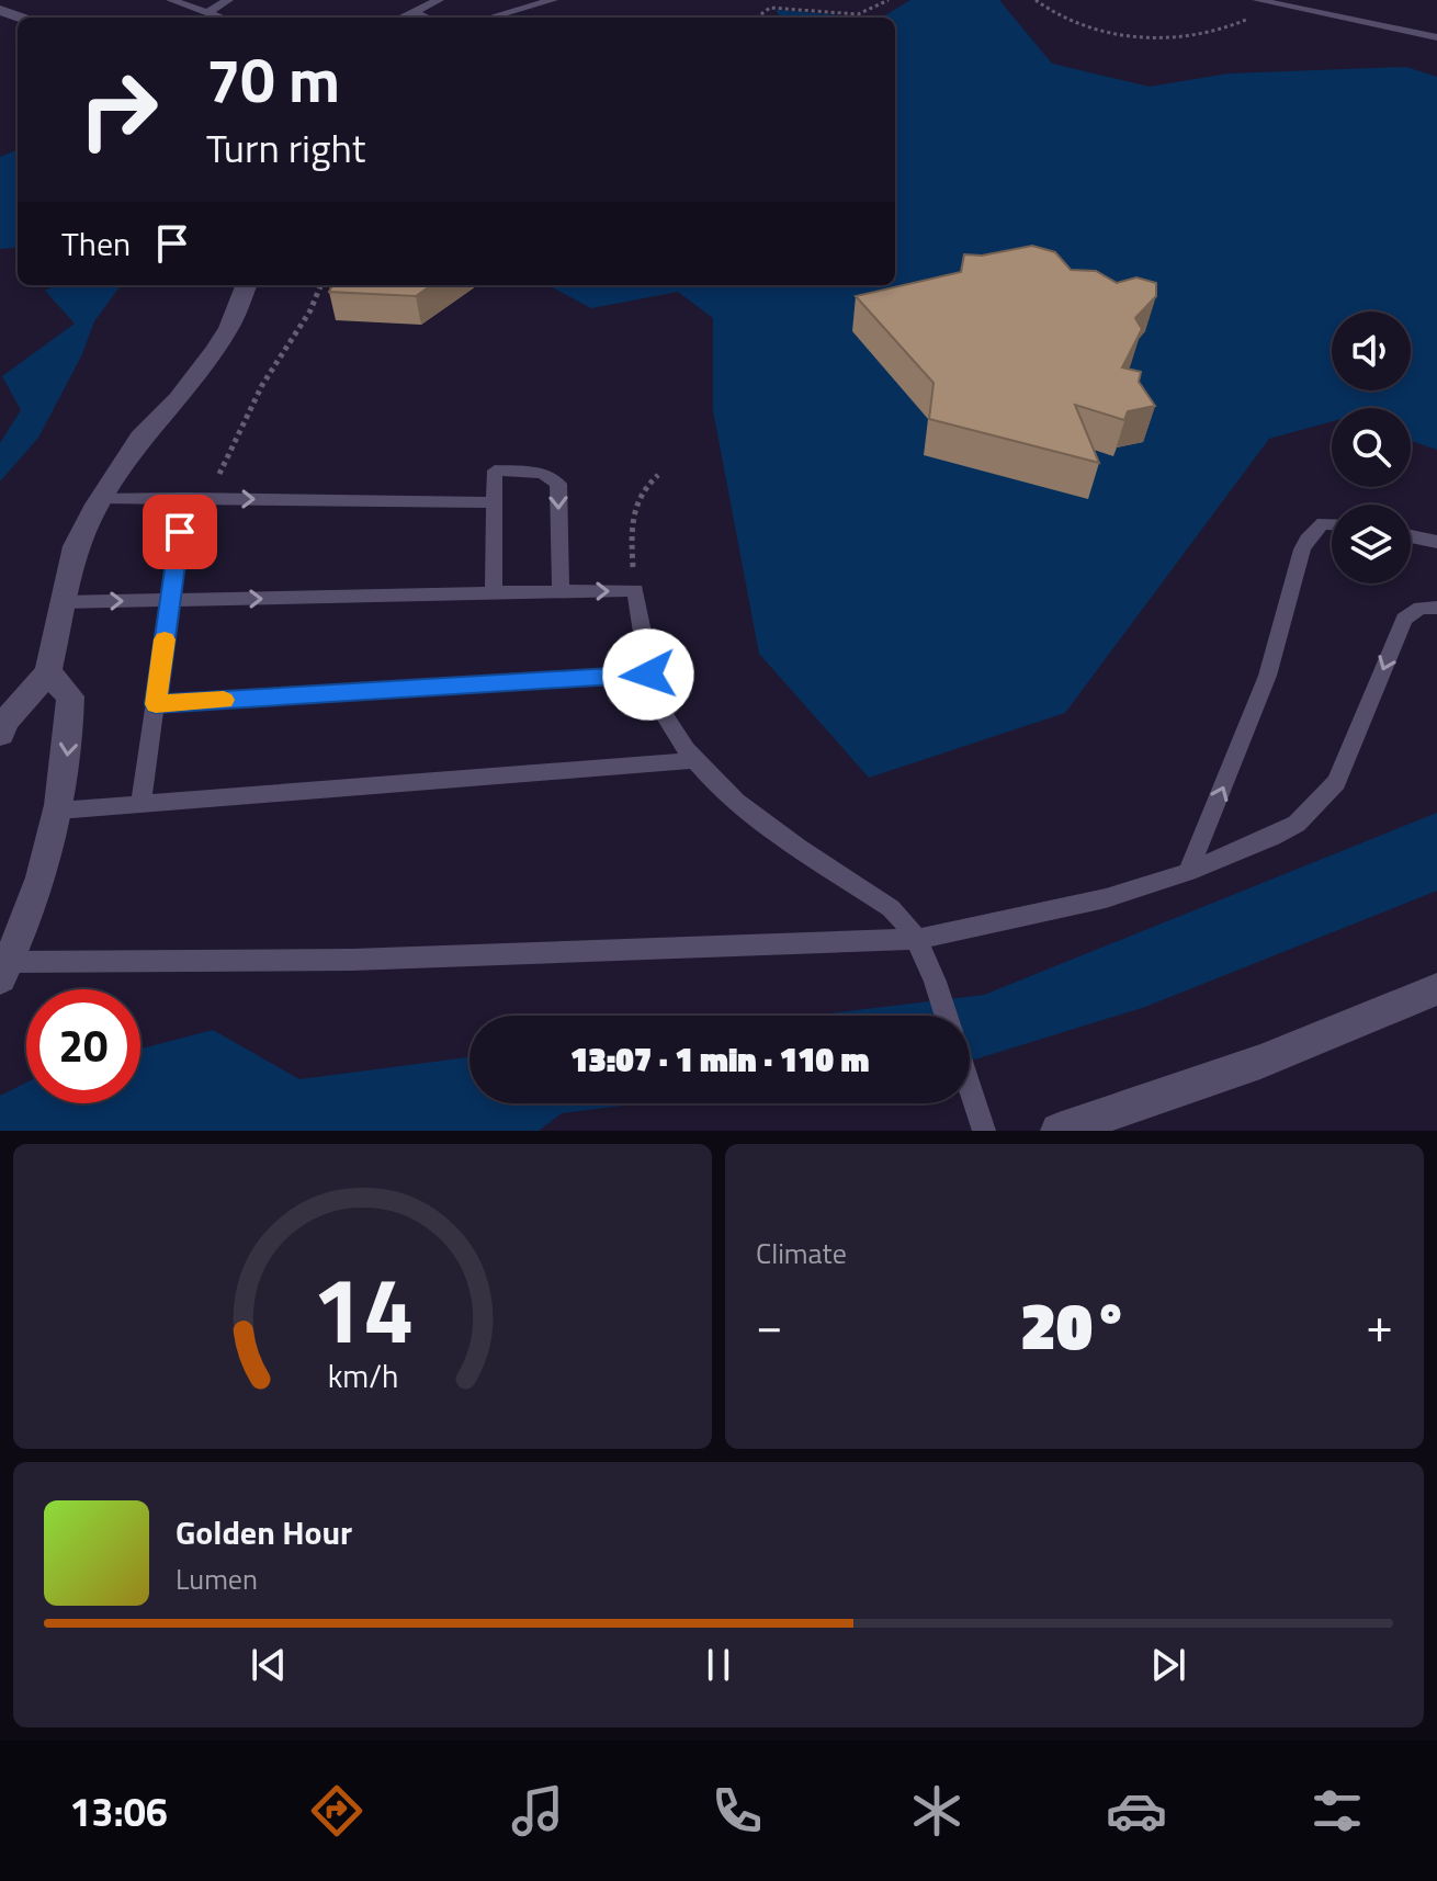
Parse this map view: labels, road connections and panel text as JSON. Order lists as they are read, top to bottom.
{
  "page": {
    "turn": ["70 m", "Turn right"],
    "then": "Then",
    "limit": "20",
    "trip": "13:07 · 1 min · 110 m",
    "tile": "Climate",
    "heat": ["−", "20°", "+"],
    "song": ["Golden Hour", "Lumen"],
    "tabs": "13:06",
    "gauge": ["14", "km/h"]
  }
}
